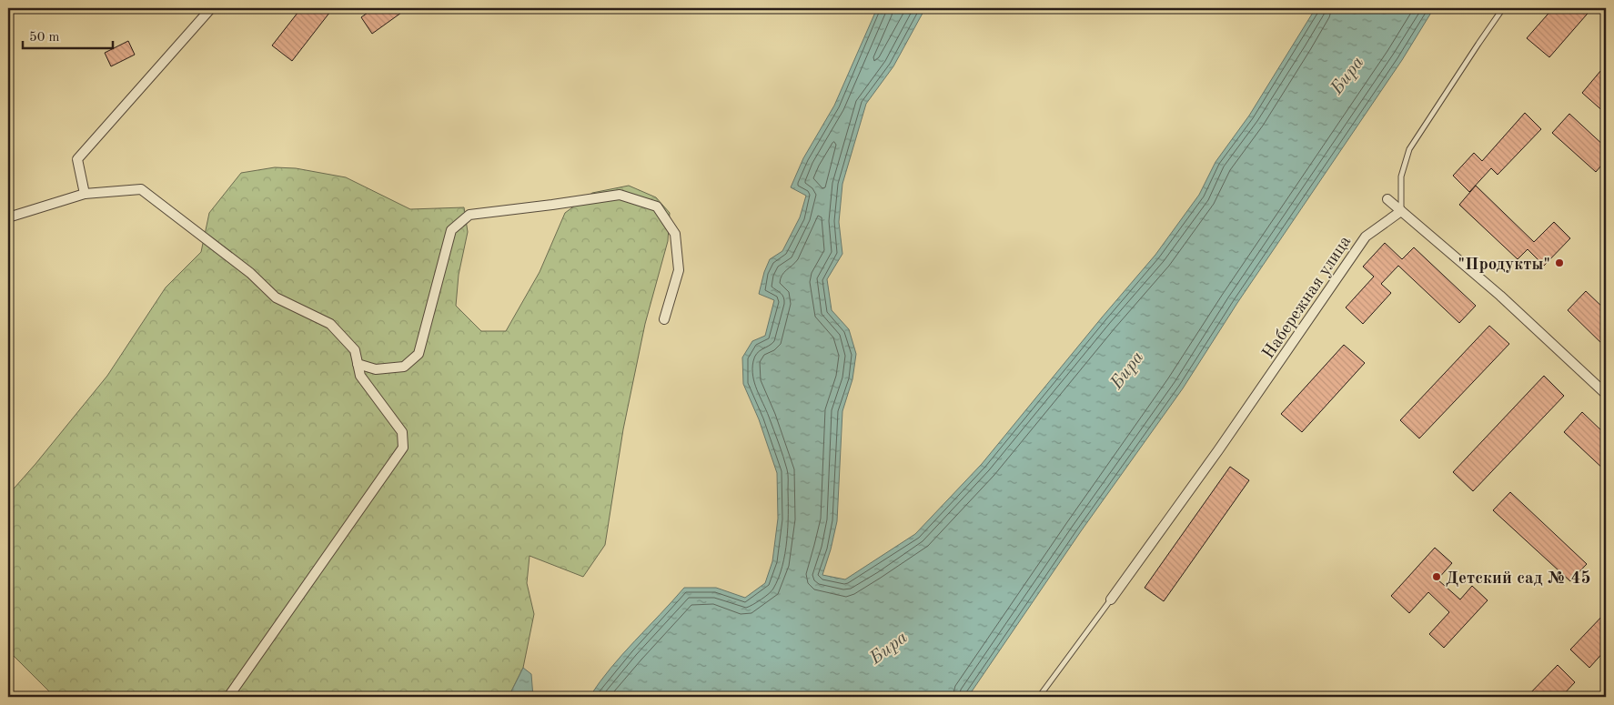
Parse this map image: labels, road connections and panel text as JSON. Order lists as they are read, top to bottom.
{
  "streets": {
    "street": ["Набережная улица"]
  },
  "water": ["Бира"],
  "places": ["\"Продукты\"", "Детский сад № 45"],
  "scale_bar": "50 m"
}
